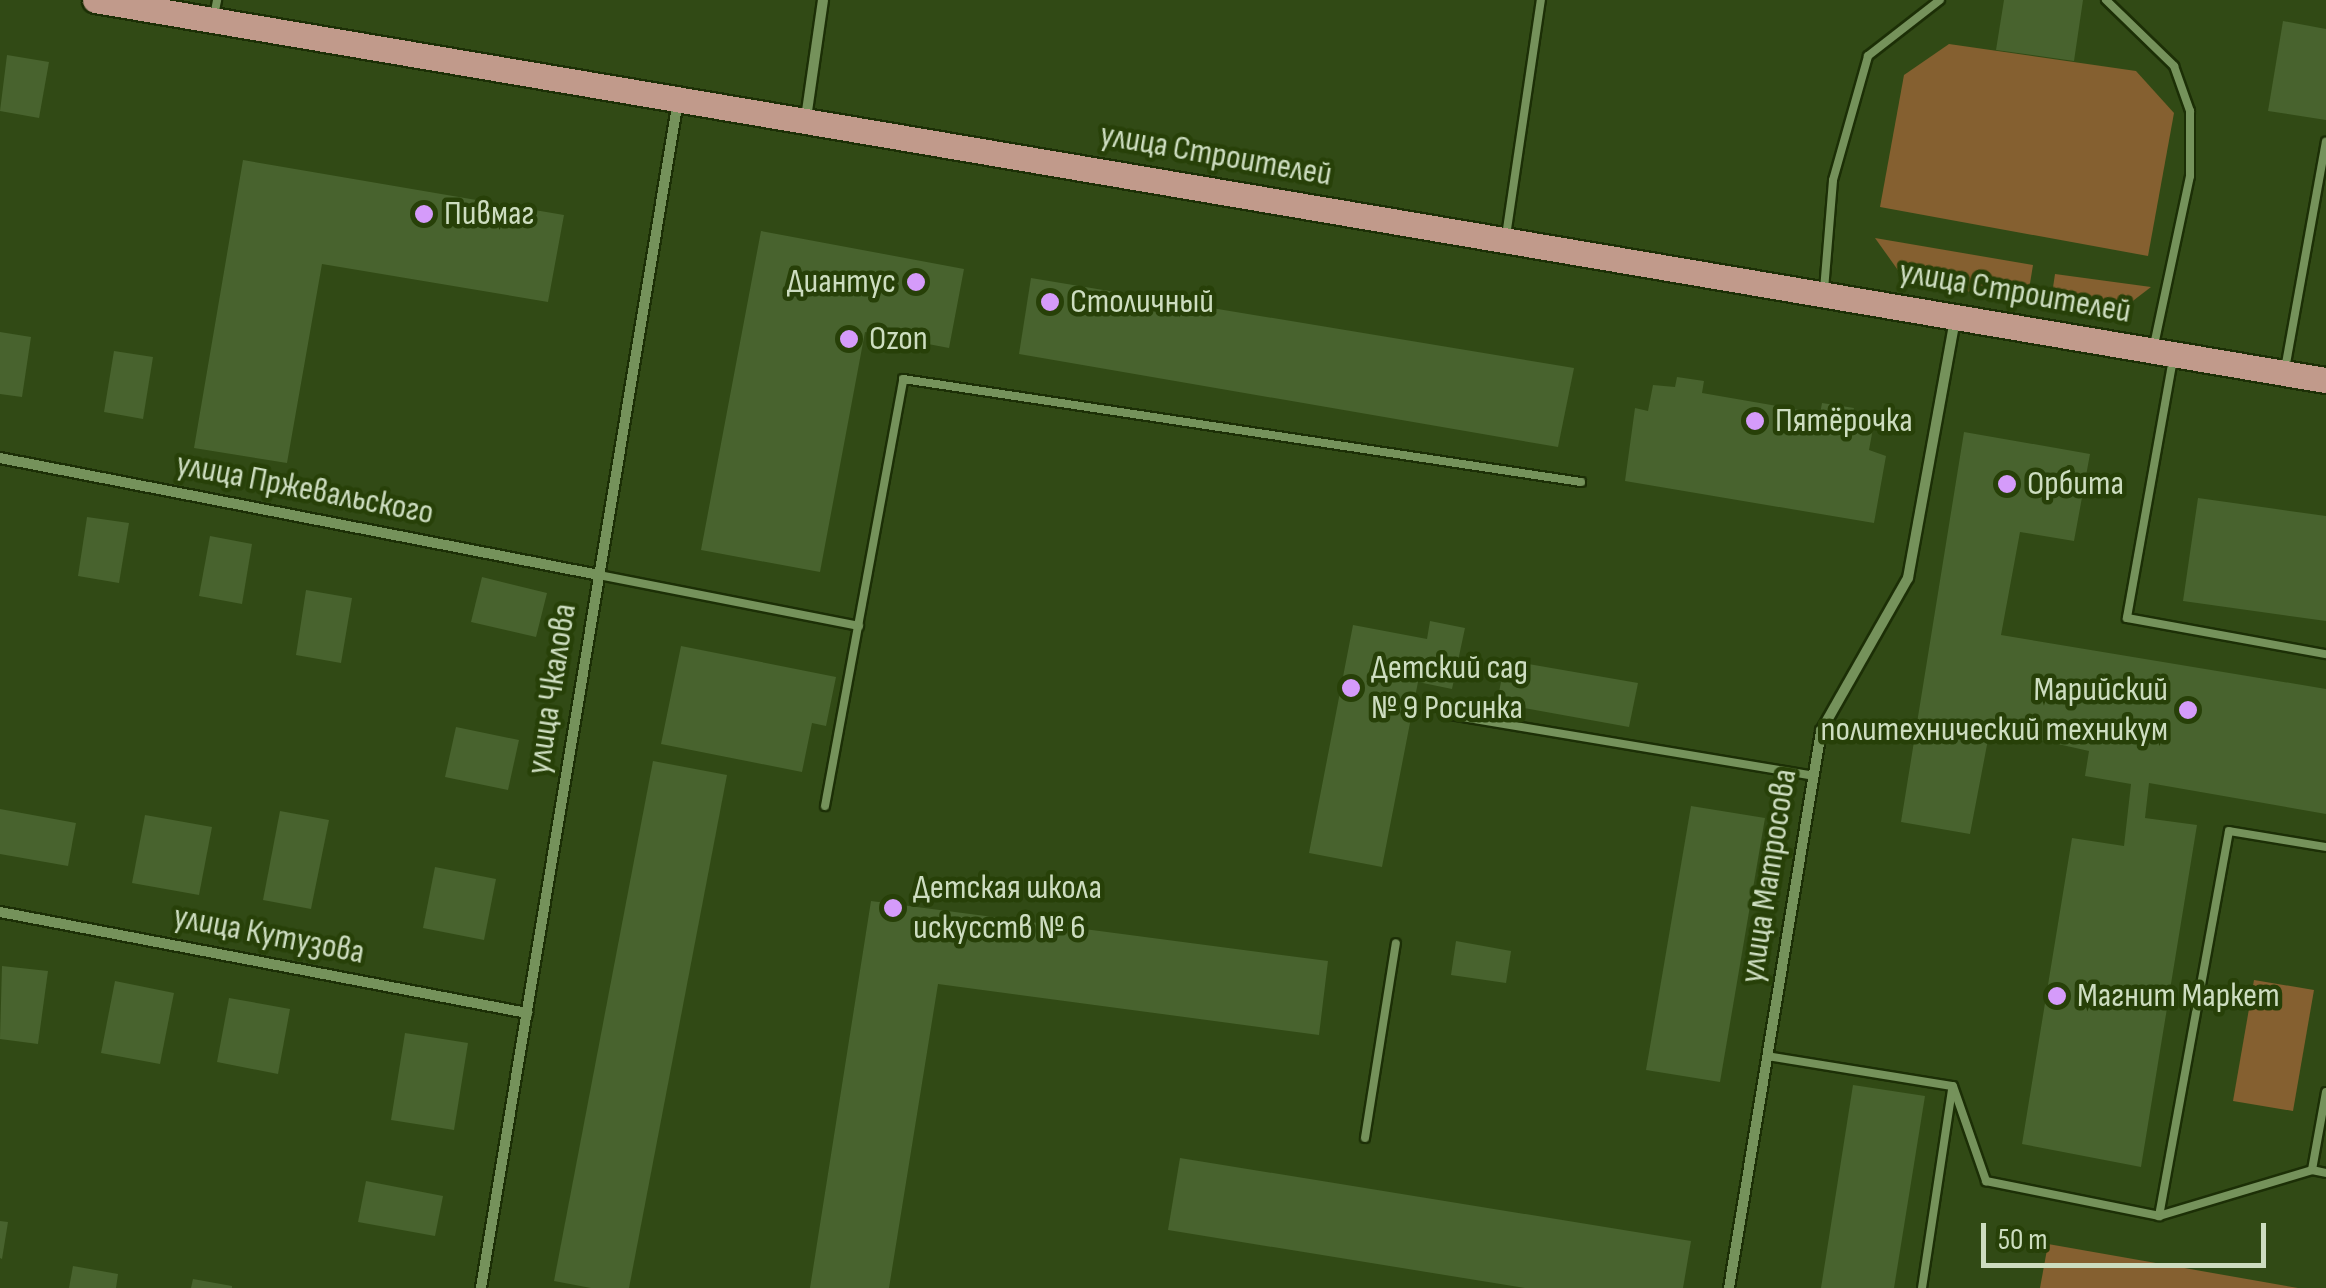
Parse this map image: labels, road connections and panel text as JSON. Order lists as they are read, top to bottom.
{
  "streets": {
    "main road": ["улица Строителей"],
    "street": [
      "улица Пржевальского",
      "улица Чкалова",
      "улица Матросова",
      "улица Кутузова"
    ]
  },
  "crossings": [
    ["улица Строителей", "улица Чкалова"],
    ["улица Строителей", "улица Матросова"],
    ["улица Пржевальского", "улица Чкалова"],
    ["улица Чкалова", "улица Кутузова"]
  ],
  "places": [
    "Пивмаг",
    "Диантус",
    "Столичный",
    "Ozon",
    "Пятёрочка",
    "Орбита",
    "Детский сад № 9 Росинка",
    "Марийский политехнический техникум",
    "Детская школа искусств № 6",
    "Магнит Маркет"
  ],
  "scale_bar": "50 m"
}
